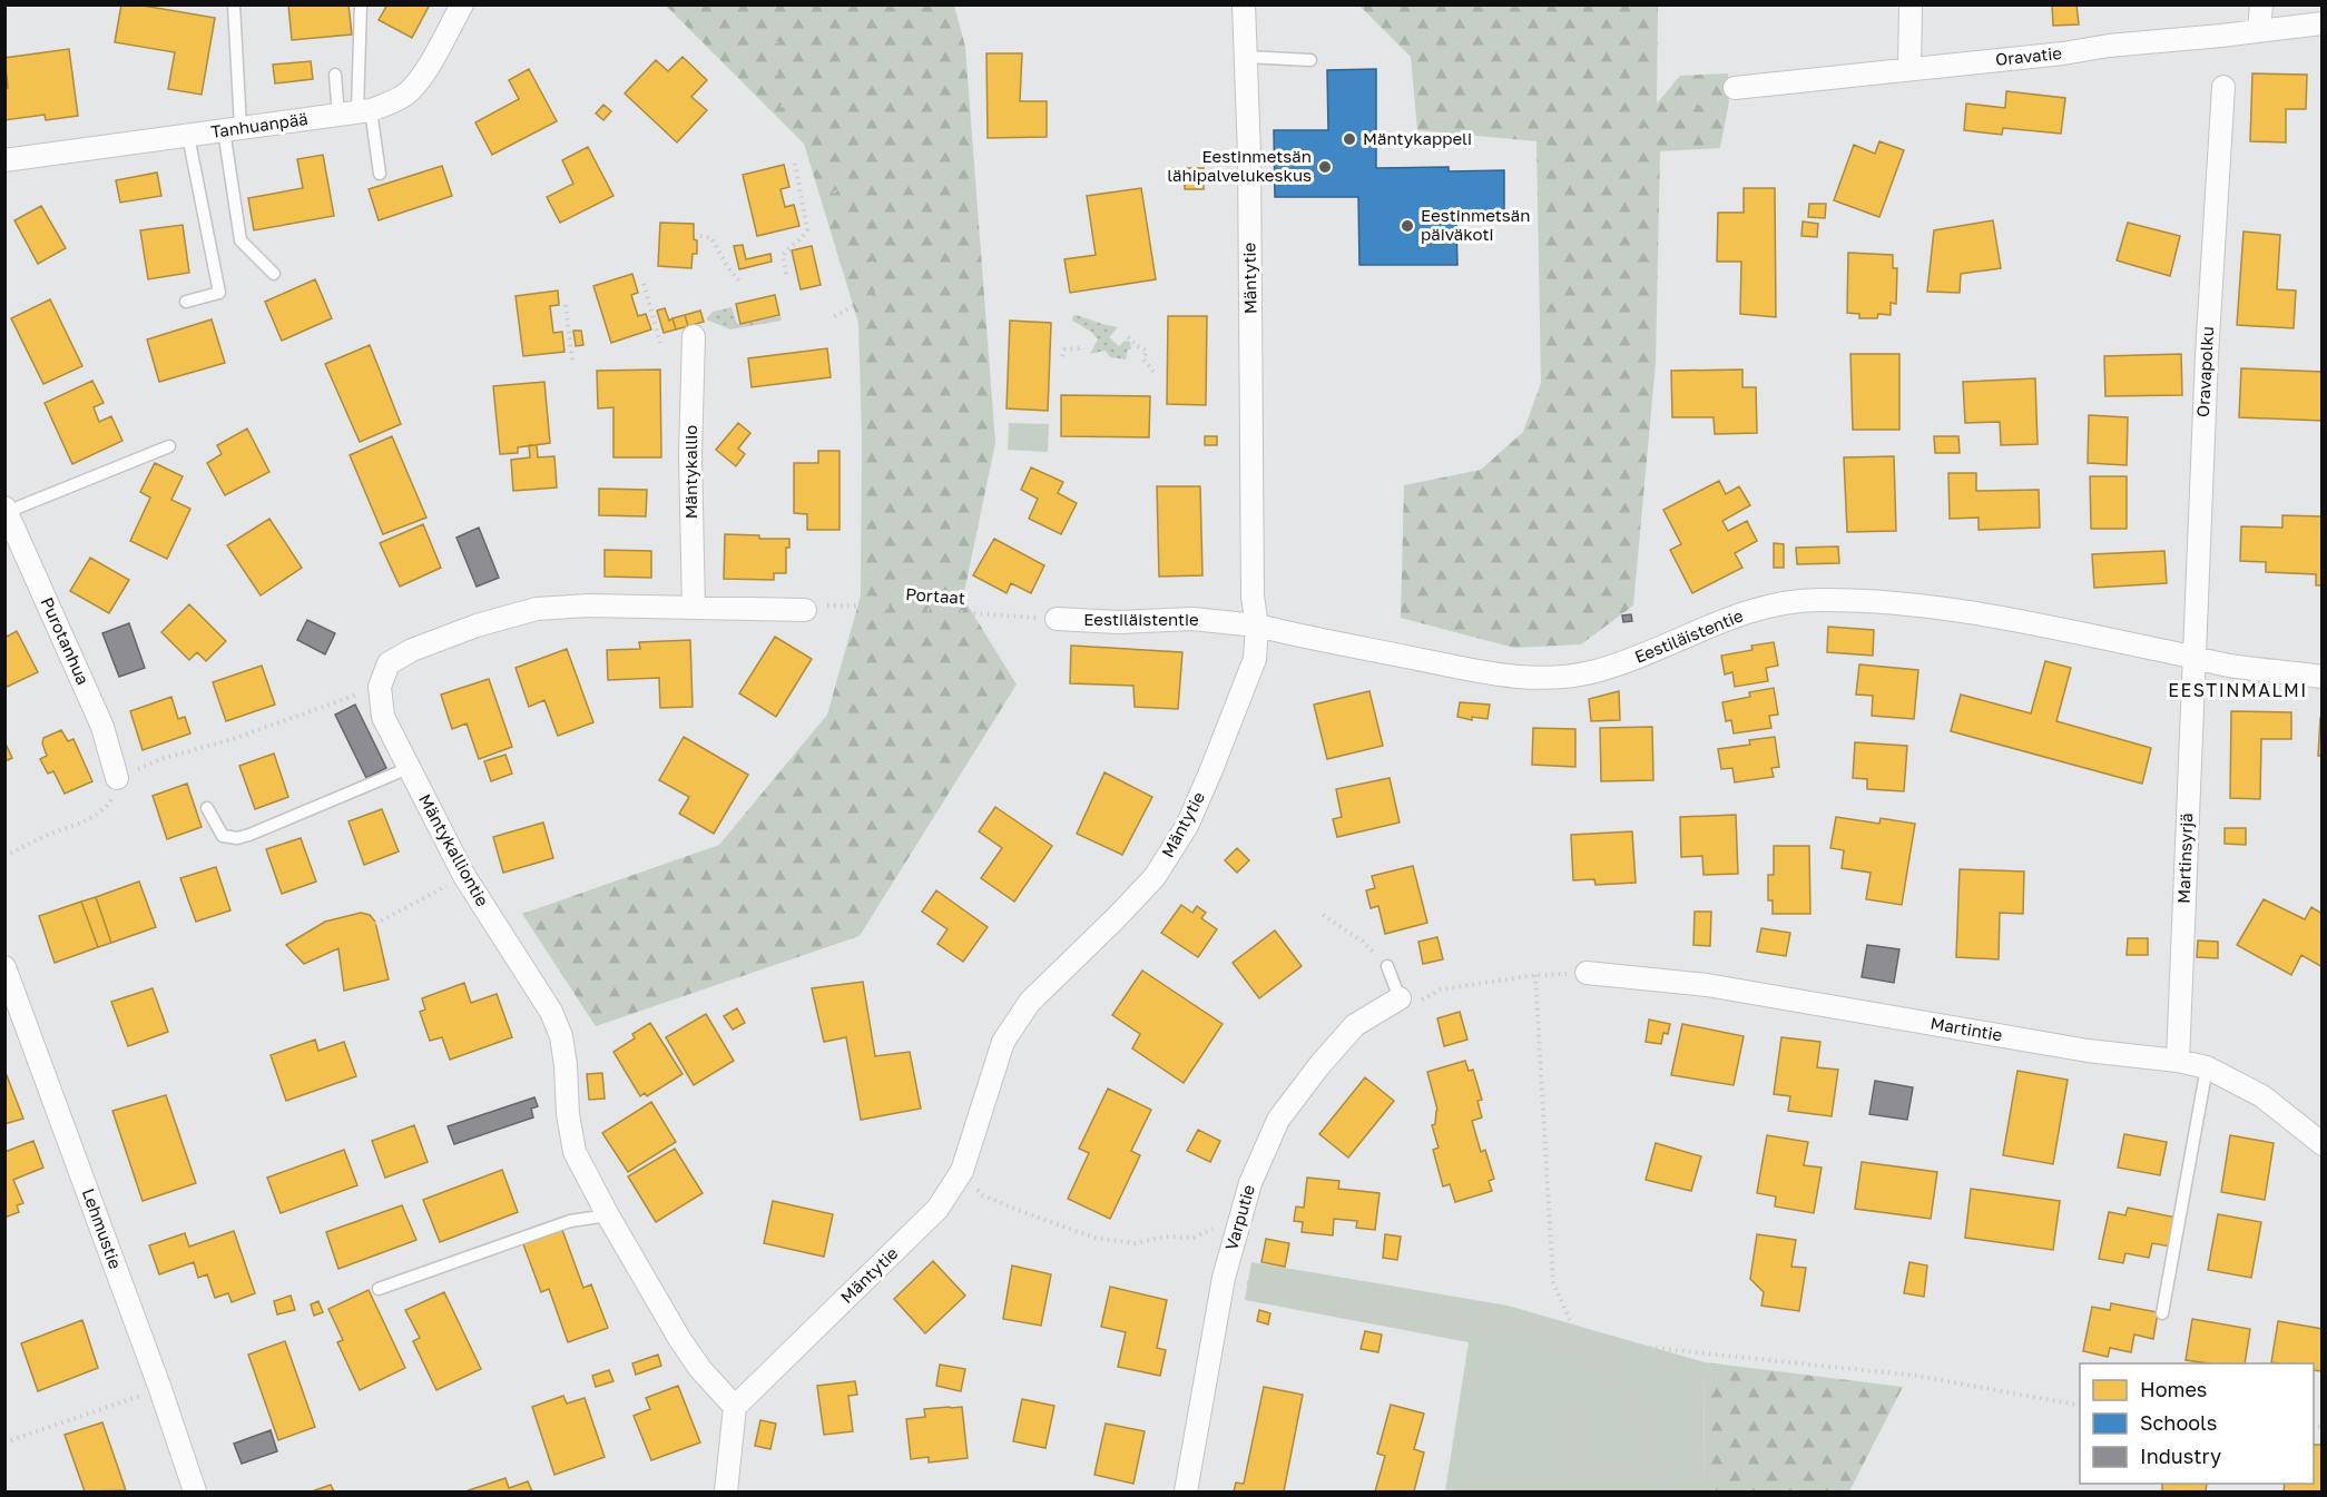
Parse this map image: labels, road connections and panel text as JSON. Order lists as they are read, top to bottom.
{
  "streets": {
    "street": [
      "Oravatie",
      "Tanhuanpää",
      "Mäntytie",
      "Oravapolku",
      "Mäntykallio",
      "Eestiläistentie",
      "Purotanhua",
      "Mäntykalliontie",
      "Martinsyrjä",
      "Martintie",
      "Varputie",
      "Lehmustie"
    ],
    "path": ["Portaat"]
  },
  "crossings": [
    ["Mäntytie", "Eestiläistentie"],
    ["Mäntytie", "Mäntykalliontie"],
    ["Oravapolku", "Eestiläistentie"],
    ["Oravapolku", "Martinsyrjä"],
    ["Portaat", "Eestiläistentie"],
    ["Eestiläistentie", "Martinsyrjä"],
    ["Martinsyrjä", "Martintie"]
  ],
  "districts": ["EESTINMALMI"],
  "places": ["Mäntykappeli", "Eestinmetsän lähipalvelukeskus", "Eestinmetsän päiväkoti"],
  "legend": ["Homes", "Schools", "Industry"]
}
